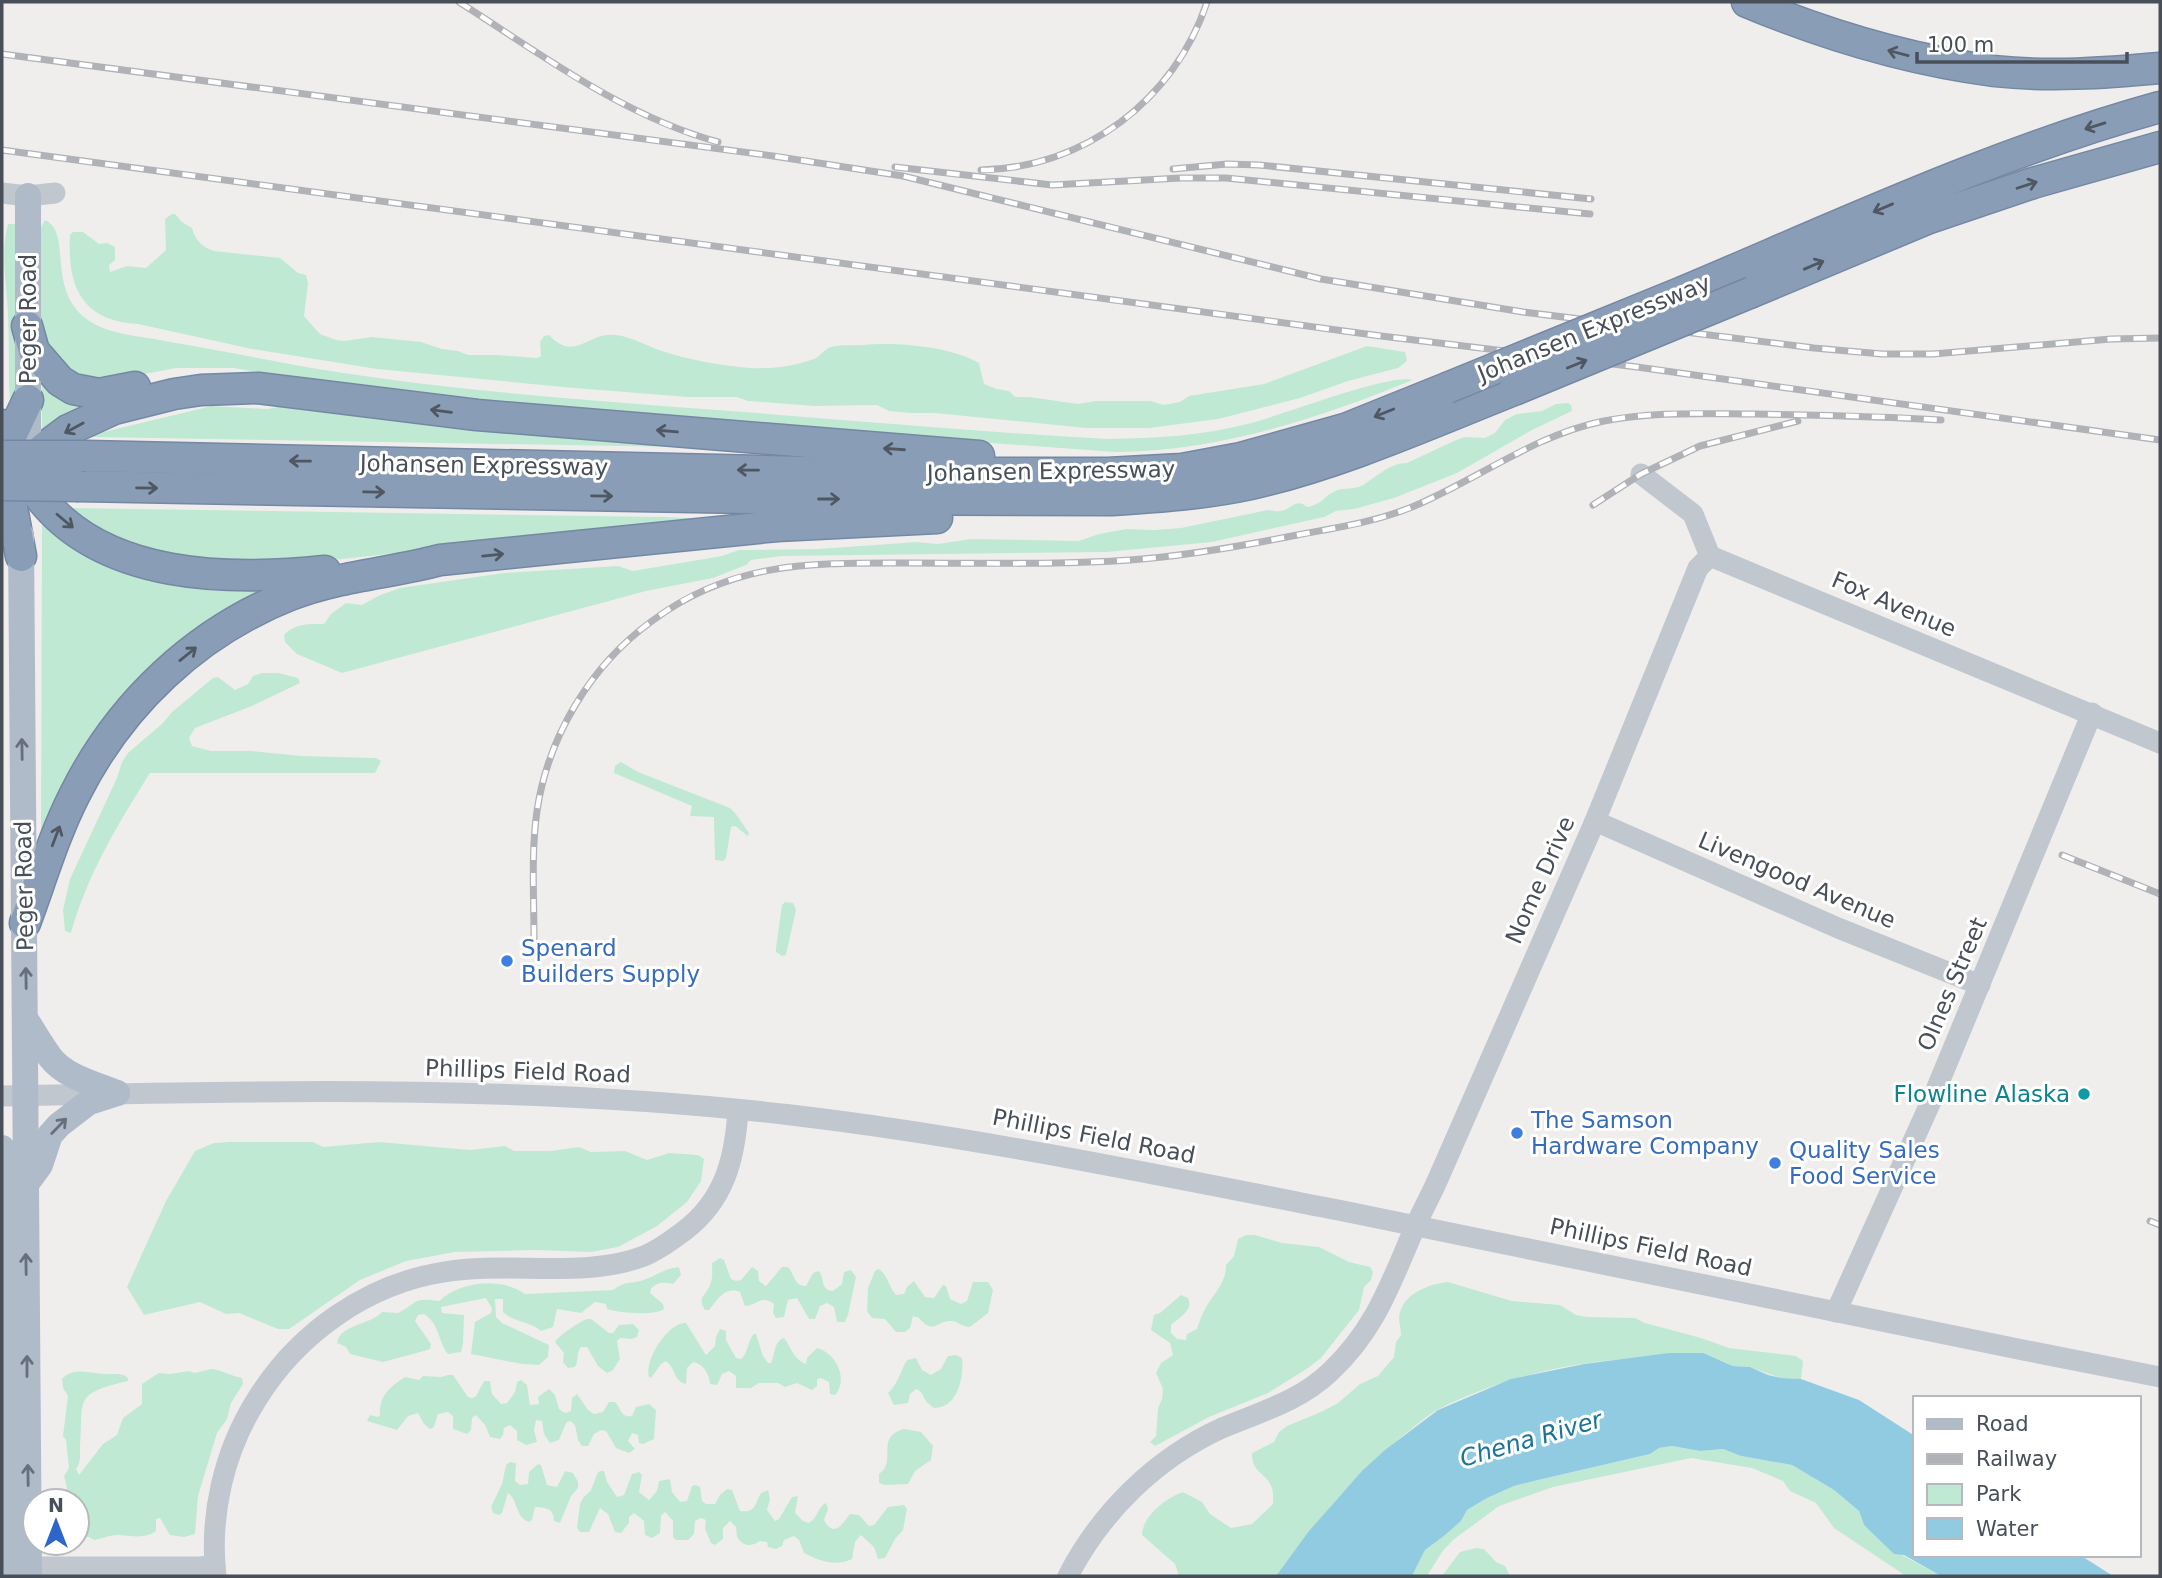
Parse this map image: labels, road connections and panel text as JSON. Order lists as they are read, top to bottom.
{
  "streets": {
    "highway": ["Johansen Expressway"],
    "main road": ["Peger Road"],
    "street": [
      "Fox Avenue",
      "Nome Drive",
      "Livengood Avenue",
      "Olnes Street",
      "Phillips Field Road"
    ]
  },
  "crossings": [
    ["Peger Road", "Phillips Field Road"],
    ["Fox Avenue", "Nome Drive"],
    ["Fox Avenue", "Olnes Street"],
    ["Nome Drive", "Livengood Avenue"],
    ["Nome Drive", "Phillips Field Road"],
    ["Livengood Avenue", "Olnes Street"],
    ["Olnes Street", "Phillips Field Road"]
  ],
  "water": ["Chena River"],
  "places": [
    "Spenard Builders Supply",
    "Flowline Alaska",
    "The Samson Hardware Company",
    "Quality Sales Food Service"
  ],
  "legend": [
    "Road",
    "Railway",
    "Park",
    "Water"
  ],
  "scale_bar": "100 m",
  "north": "top"
}
